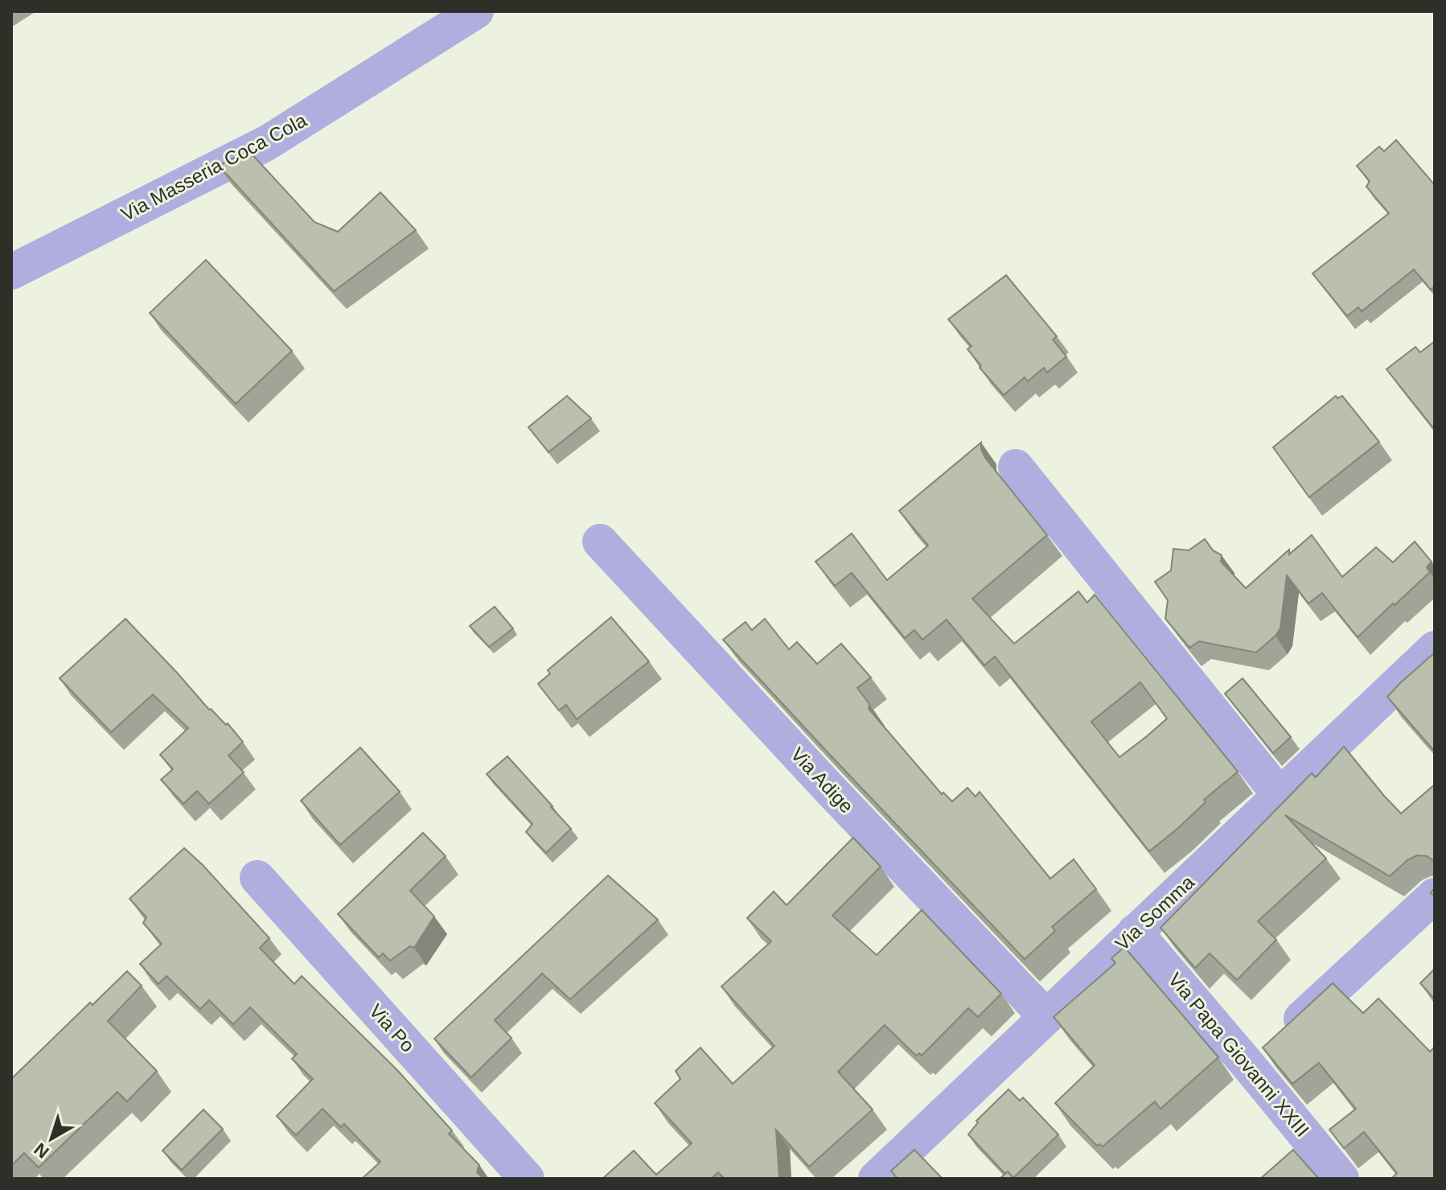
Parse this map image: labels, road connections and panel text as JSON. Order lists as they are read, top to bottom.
{
  "streets": {
    "street": [
      "Via Masseria Coca Cola",
      "Via Adige",
      "Via Somma",
      "Via Po",
      "Via Papa Giovanni XXIII"
    ]
  },
  "crossings": [
    ["Via Adige", "Via Somma"],
    ["Via Somma", "Via Papa Giovanni XXIII"]
  ],
  "north": "bottom left"
}
